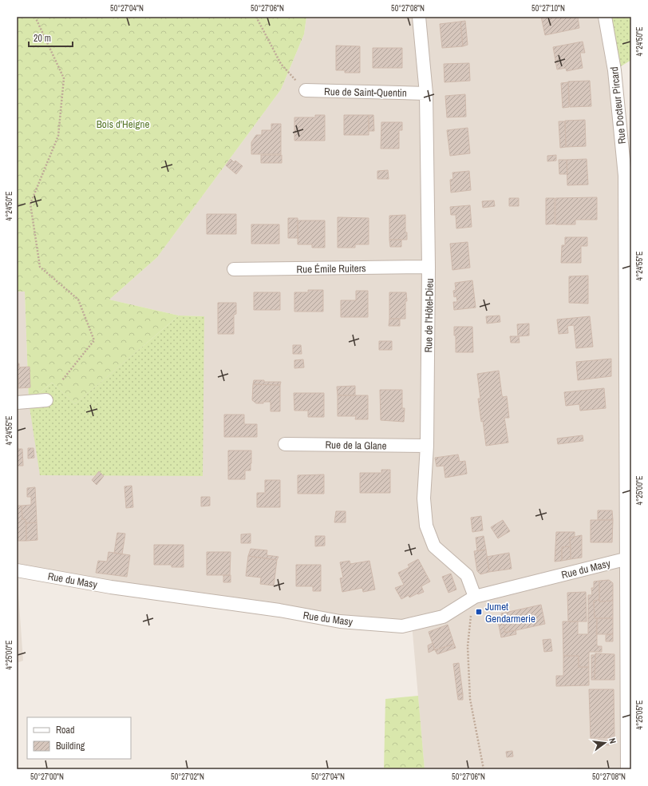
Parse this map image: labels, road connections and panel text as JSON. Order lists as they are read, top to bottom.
{
  "streets": {
    "street": [
      "Rue de Saint-Quentin",
      "Rue Docteur Pircard",
      "Rue Émile Ruiters",
      "Rue de l’Hôtel-Dieu",
      "Rue de la Glane",
      "Rue du Masy"
    ]
  },
  "crossings": [
    ["Rue de Saint-Quentin", "Rue de l’Hôtel-Dieu"],
    ["Rue Docteur Pircard", "Rue du Masy"],
    ["Rue Émile Ruiters", "Rue de l’Hôtel-Dieu"],
    ["Rue de l’Hôtel-Dieu", "Rue de la Glane"],
    ["Rue de l’Hôtel-Dieu", "Rue du Masy"]
  ],
  "parks": ["Bois d'Heigne"],
  "places": {
    "transit": ["Jumet Gendarmerie"]
  },
  "legend": ["Road", "Building"],
  "scale_bar": "20 m",
  "north": "right",
  "coordinates": [
    "50°27'04\"N",
    "50°27'06\"N",
    "50°27'08\"N",
    "50°27'10\"N",
    "4°24'50\"E",
    "4°24'55\"E",
    "4°25'00\"E",
    "4°25'05\"E",
    "50°27'00\"N",
    "50°27'02\"N"
  ]
}
